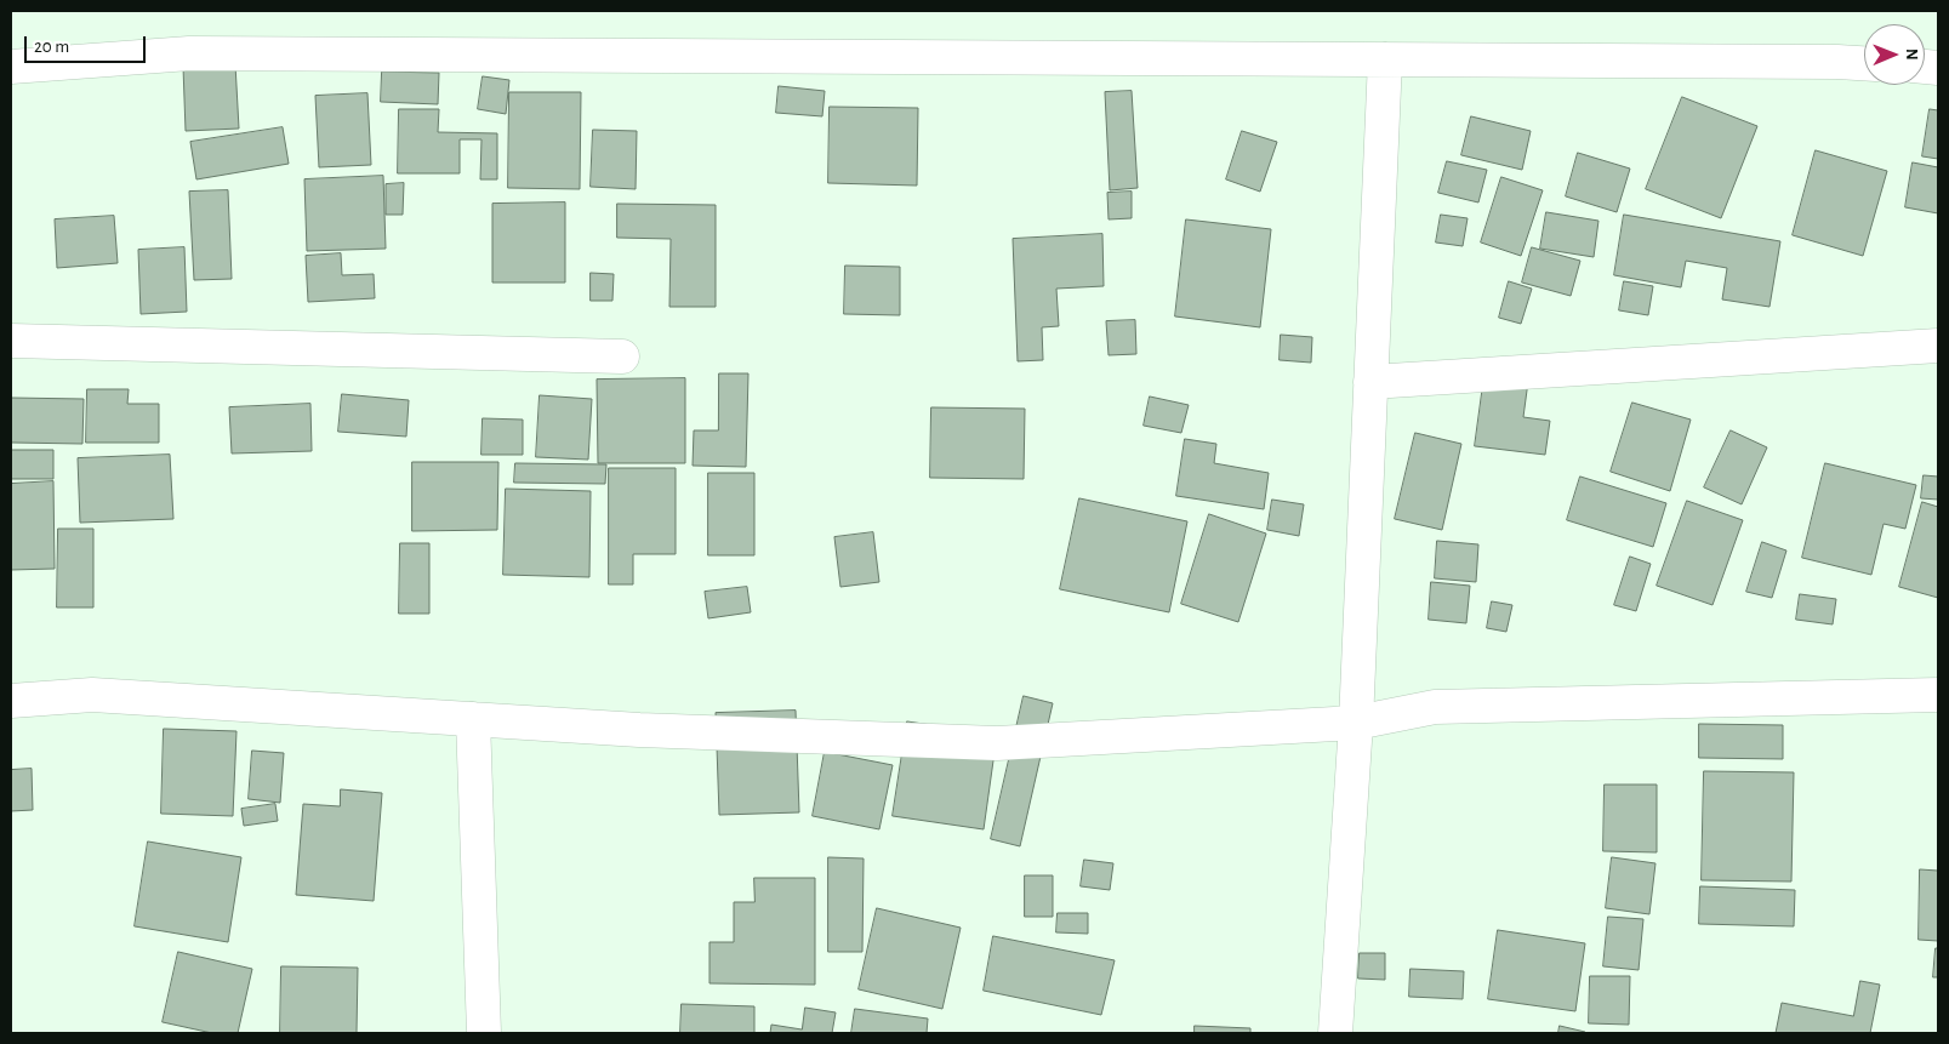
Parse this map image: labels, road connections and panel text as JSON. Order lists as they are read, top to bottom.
{
  "scale_bar": "20 m",
  "north": "right"
}
